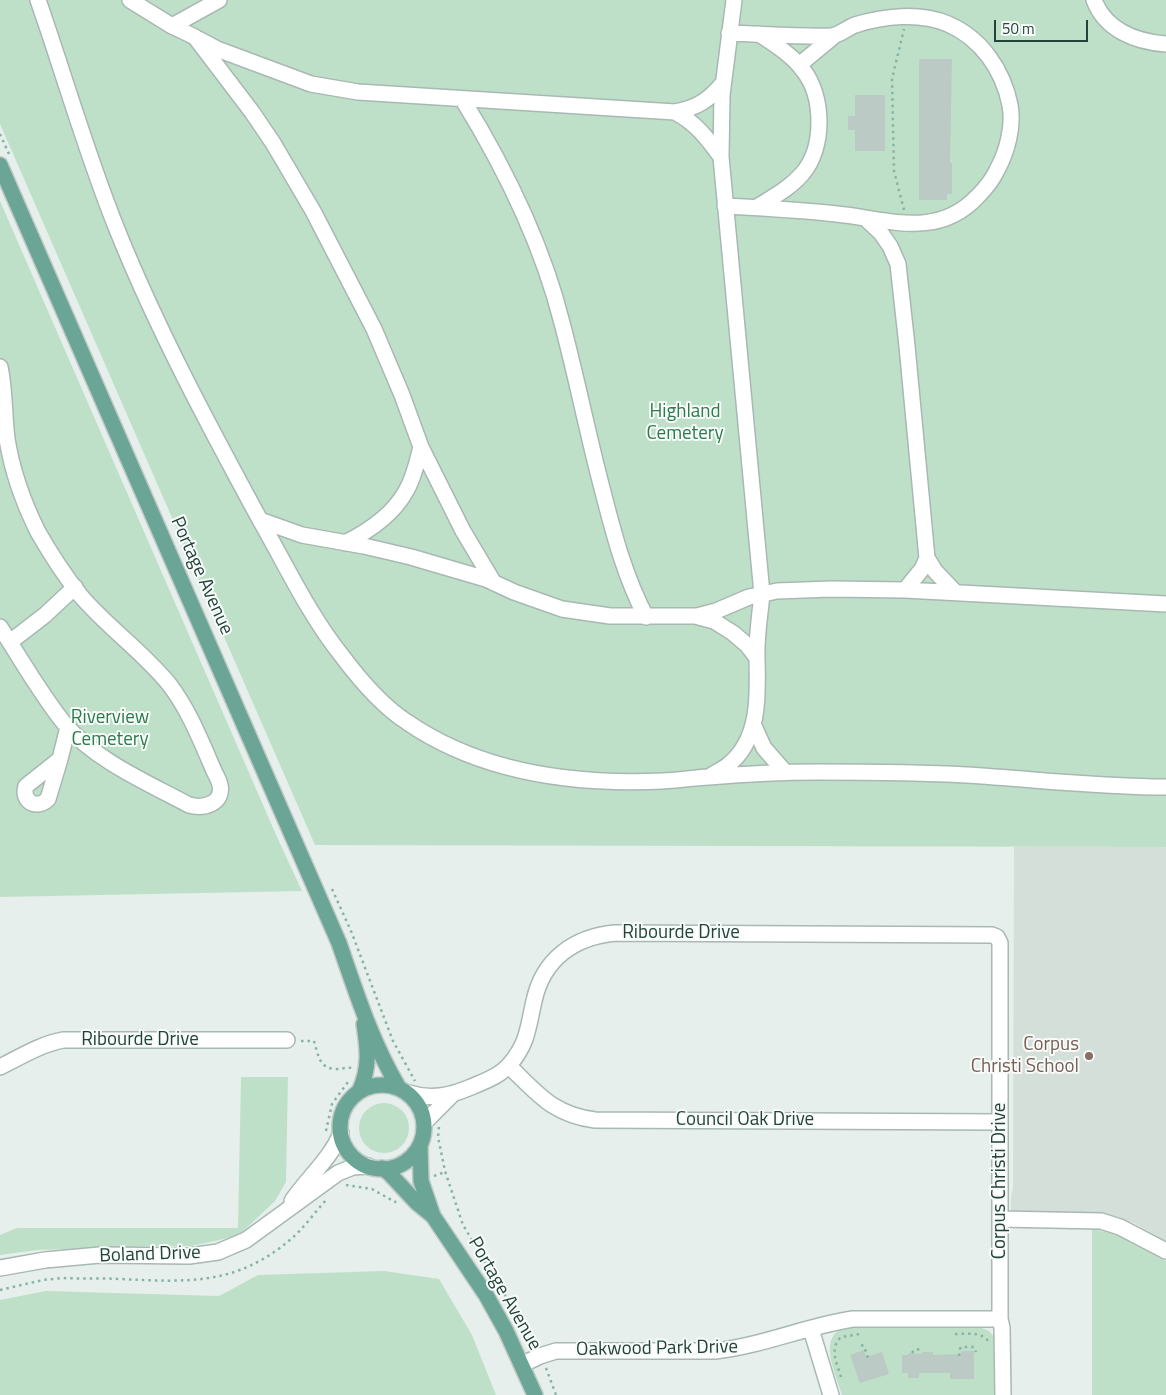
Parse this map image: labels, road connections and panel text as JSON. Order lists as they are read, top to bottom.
{
  "streets": {
    "main road": ["Portage Avenue"],
    "street": [
      "Ribourde Drive",
      "Council Oak Drive",
      "Corpus Christi Drive",
      "Boland Drive",
      "Oakwood Park Drive"
    ]
  },
  "crossings": [
    ["Portage Avenue", "Ribourde Drive"],
    ["Portage Avenue", "Boland Drive"],
    ["Portage Avenue", "Oakwood Park Drive"],
    ["Ribourde Drive", "Council Oak Drive"],
    ["Ribourde Drive", "Corpus Christi Drive"],
    ["Ribourde Drive", "Boland Drive"],
    ["Council Oak Drive", "Corpus Christi Drive"],
    ["Corpus Christi Drive", "Oakwood Park Drive"]
  ],
  "parks": ["Highland Cemetery", "Riverview Cemetery"],
  "places": ["Corpus Christi School"],
  "scale_bar": "50 m"
}
